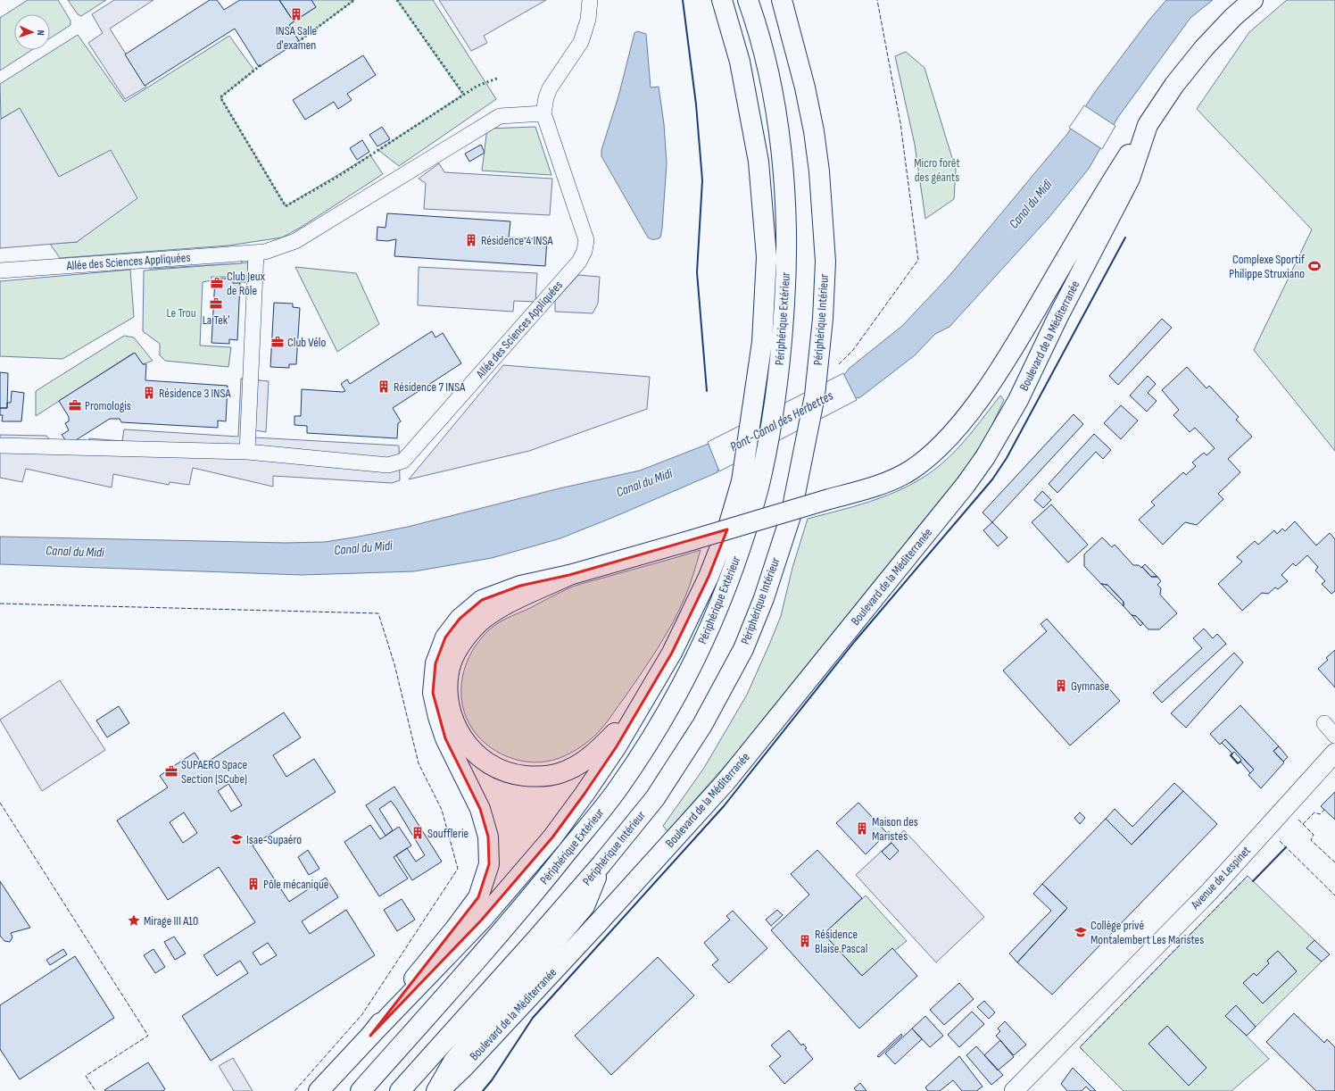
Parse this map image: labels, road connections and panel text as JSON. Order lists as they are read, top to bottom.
{
  "streets": {
    "main road": ["Périphérique Extérieur", "Périphérique Intérieur", "Boulevard de la Méditerranée"],
    "street": ["Allée des Sciences Appliquées", "Avenue de Lespinet"]
  },
  "water": ["Canal du Midi", "Pont-Canal des Herbettes"],
  "parks": ["Micro forêt des géants", "Le Trou"],
  "places": {
    "building": [
      "INSA Salle d'examen",
      "Résidence 4 INSA",
      "Résidence 7 INSA",
      "Résidence 3 INSA",
      "Gymnase",
      "Maison des Maristes",
      "Soufflerie",
      "Pôle mécanique",
      "Résidence Blaise Pascal"
    ],
    "sports": ["Complexe Sportif Philippe Struxiano"],
    "office": [
      "Club Jeux de Rôle",
      "La Tek'",
      "Club Vélo",
      "Promologis",
      "SUPAERO Space Section (SCube)"
    ],
    "school or university": ["Isae-Supaéro", "Collège privé Montalembert Les Maristes"],
    "place": ["Mirage III A10"]
  },
  "north": "right"
}
